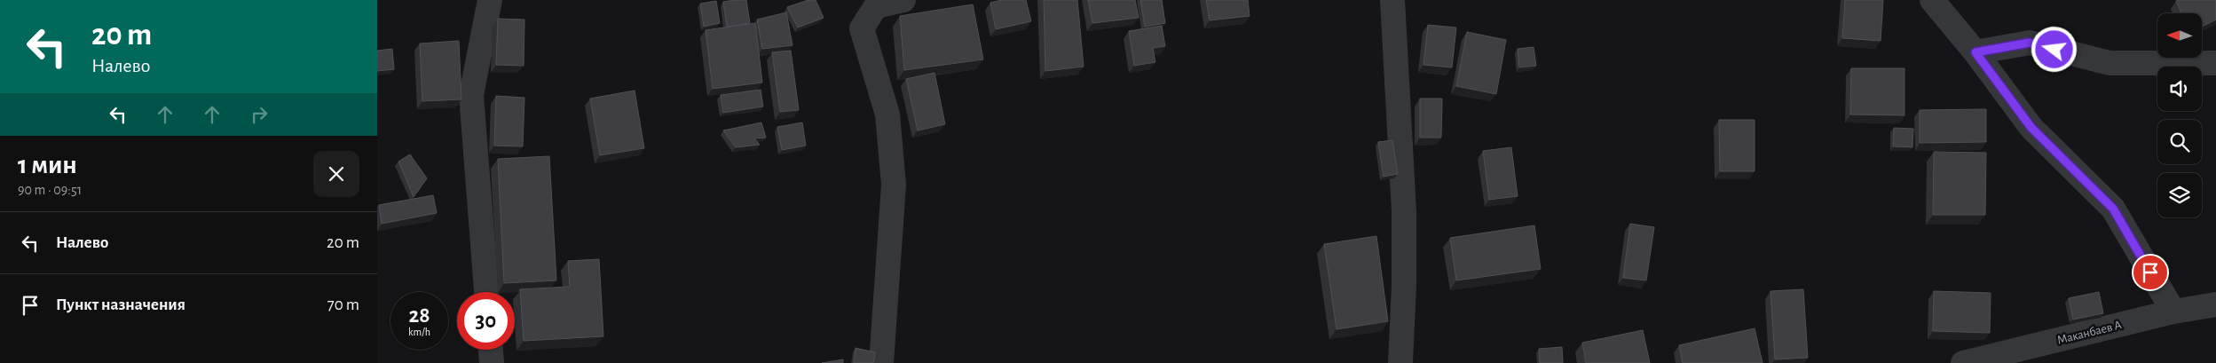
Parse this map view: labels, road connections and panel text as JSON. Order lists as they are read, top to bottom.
{
  "streets": {
    "street": ["Маканбаев А"]
  },
  "north": "left",
  "page": {
    "turn": ["20 m", "Налево"],
    "heading": ["1 мин", "90 m · 09:51"],
    "list": [
      {
        "name": "Налево",
        "value": "20 m"
      },
      {
        "name": "Пункт назначения",
        "value": "70 m"
      }
    ],
    "speed": "28 km/h",
    "limit": "30"
  }
}
